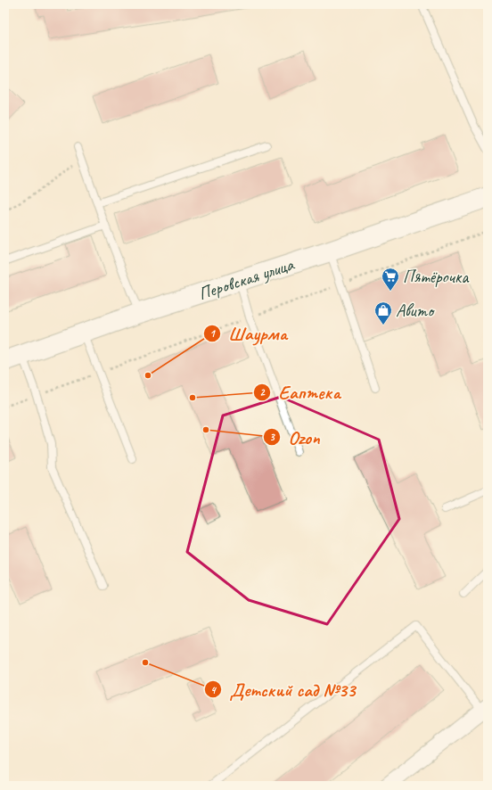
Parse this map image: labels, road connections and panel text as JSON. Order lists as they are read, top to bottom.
{
  "streets": {
    "main road": ["Перовская улица"]
  },
  "places": {
    "supermarket": ["Пятёрочка"],
    "shop": ["Авито"],
    "other": [
      "Шаурма",
      "Еаптека",
      "Ozon",
      "Детский сад №33"
    ]
  }
}
